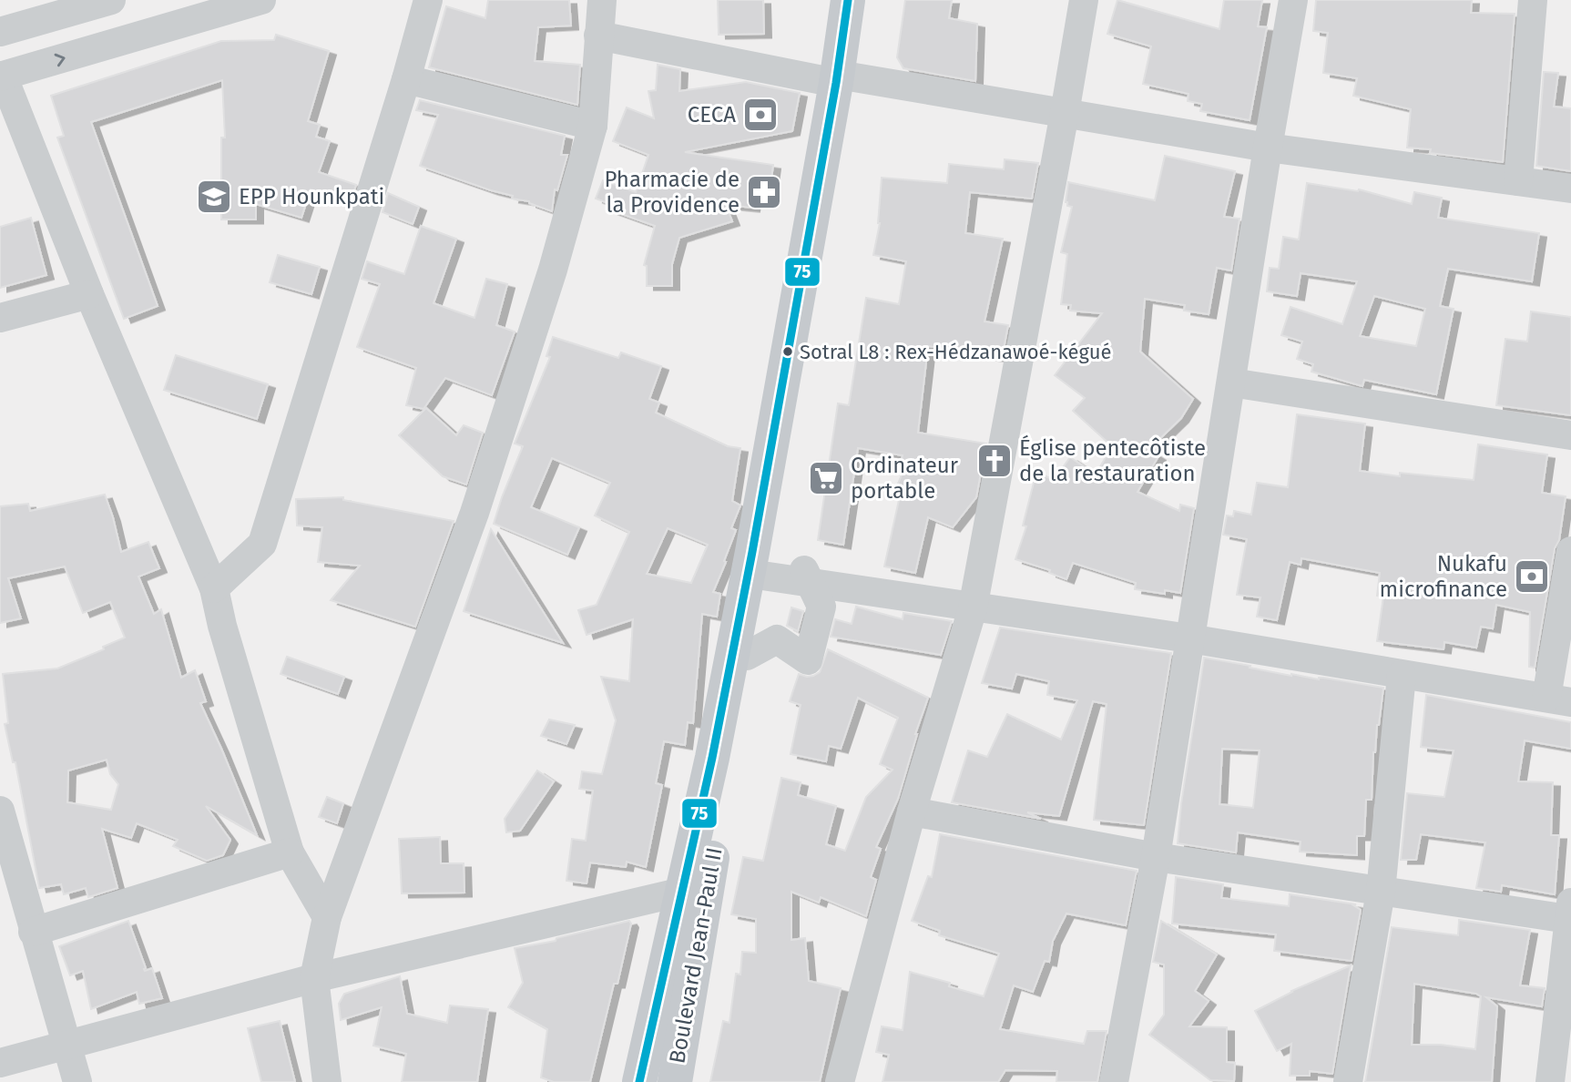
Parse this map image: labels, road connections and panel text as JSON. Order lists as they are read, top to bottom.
{
  "streets": {
    "main road": ["Boulevard Jean-Paul II"]
  },
  "places": {
    "bank": ["CECA", "Nukafu microfinance"],
    "pharmacy": ["Pharmacie de la Providence"],
    "school or university": ["EPP Hounkpati"],
    "other": ["Sotral L8 : Rex-Hédzanawoé-kégué"],
    "church": ["Église pentecôtiste de la restauration"],
    "supermarket": ["Ordinateur portable"]
  },
  "lines": ["transit line 75"]
}
